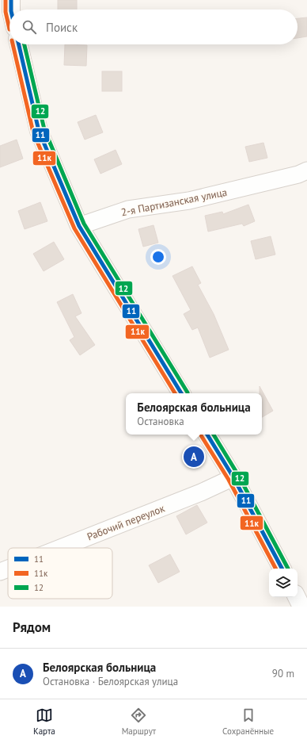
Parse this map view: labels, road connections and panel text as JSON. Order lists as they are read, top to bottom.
{
  "streets": {
    "street": ["2-я Партизанская улица", "Рабочий переулок"]
  },
  "lines": ["transit line 11", "transit line 11к", "transit line 12"],
  "legend": ["11", "11к", "12"],
  "page": {
    "search": "Поиск",
    "popup": ["Белоярская больница", "Остановка"],
    "pins": "A",
    "heading": "Рядом",
    "list": [
      {
        "mark": "A",
        "name": "Белоярская больница",
        "note": "Остановка · Белоярская улица",
        "value": "90 m"
      }
    ],
    "nav": ["Карта", "Маршрут", "Сохранённые"]
  }
}
